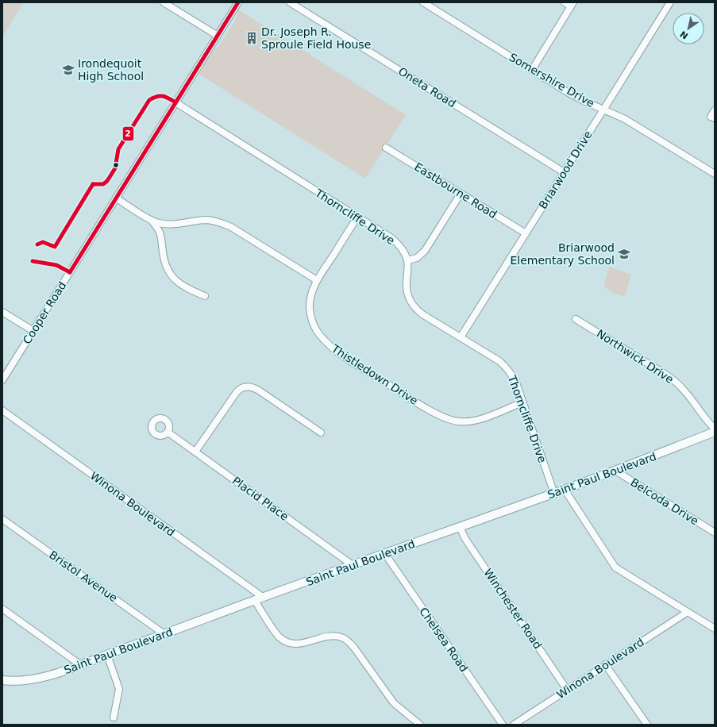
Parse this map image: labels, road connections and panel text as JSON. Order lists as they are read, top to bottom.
{
  "streets": {
    "main road": ["Saint Paul Boulevard"],
    "street": [
      "Somershire Drive",
      "Oneta Road",
      "Briarwood Drive",
      "Eastbourne Road",
      "Thorncliffe Drive",
      "Cooper Road",
      "Northwick Drive",
      "Thistledown Drive",
      "Placid Place",
      "Belcoda Drive",
      "Winona Boulevard",
      "Bristol Avenue",
      "Winchester Road",
      "Chelsea Road"
    ]
  },
  "crossings": [
    ["Somershire Drive", "Briarwood Drive"],
    ["Oneta Road", "Briarwood Drive"],
    ["Briarwood Drive", "Eastbourne Road"],
    ["Briarwood Drive", "Thorncliffe Drive"],
    ["Thorncliffe Drive", "Cooper Road"],
    ["Thorncliffe Drive", "Thistledown Drive"],
    ["Thorncliffe Drive", "Saint Paul Boulevard"],
    ["Saint Paul Boulevard", "Placid Place"],
    ["Saint Paul Boulevard", "Belcoda Drive"],
    ["Saint Paul Boulevard", "Winona Boulevard"],
    ["Saint Paul Boulevard", "Bristol Avenue"],
    ["Saint Paul Boulevard", "Winchester Road"],
    ["Saint Paul Boulevard", "Chelsea Road"],
    ["Winona Boulevard", "Winchester Road"]
  ],
  "places": {
    "building": ["Dr. Joseph R. Sproule Field House"],
    "school or university": ["Irondequoit High School", "Briarwood Elementary School"]
  },
  "lines": ["transit line 2"],
  "north": "bottom left"
}
